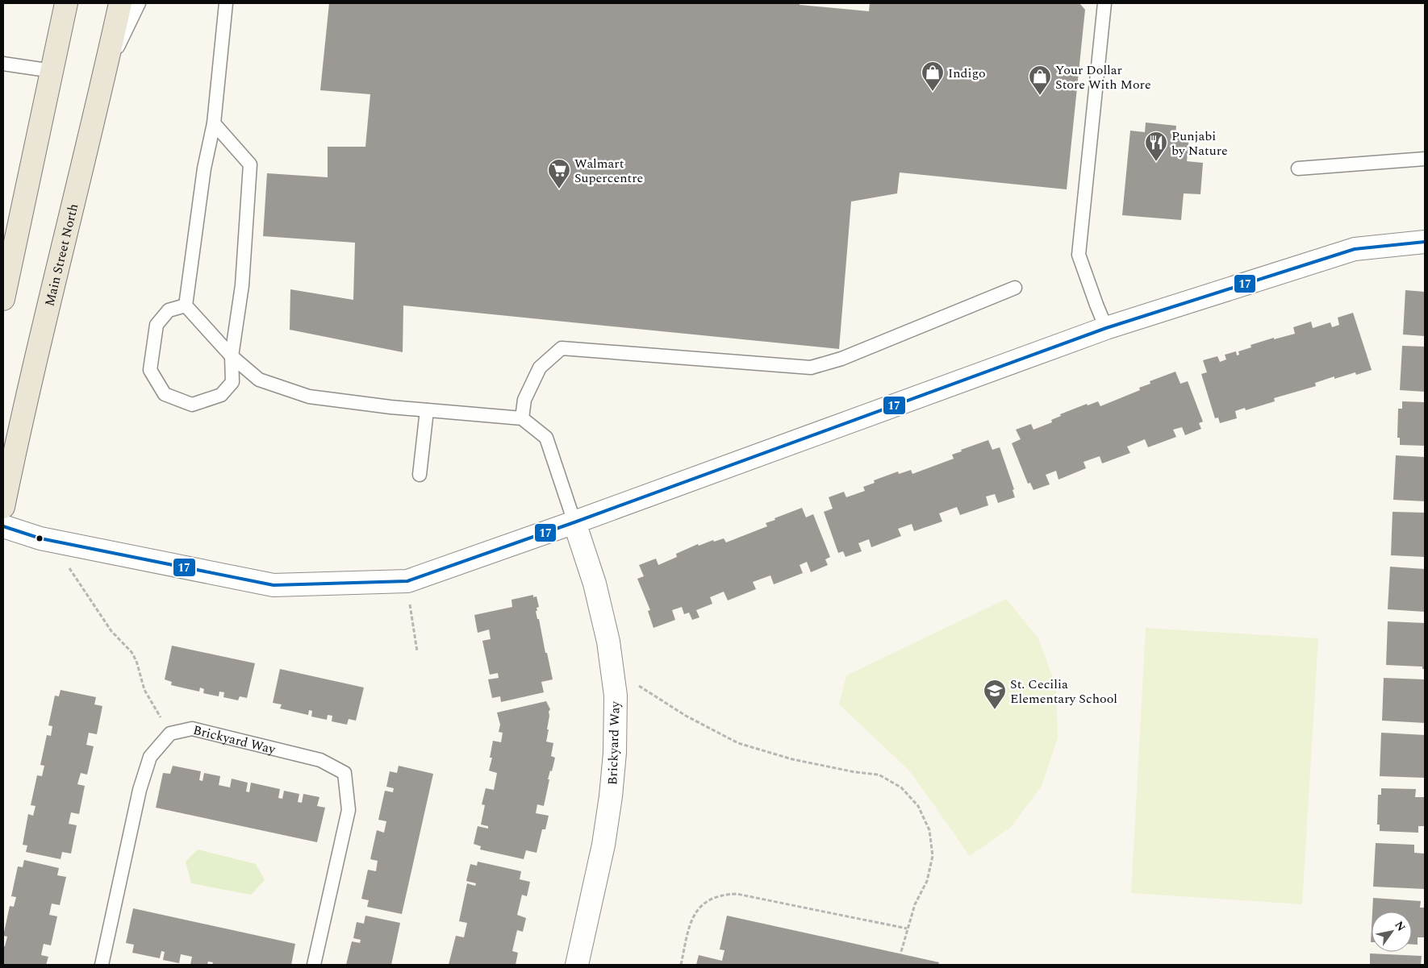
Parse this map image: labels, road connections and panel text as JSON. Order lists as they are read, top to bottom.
{
  "streets": {
    "main road": ["Main Street North"],
    "street": ["Brickyard Way"]
  },
  "places": {
    "shop": ["Indigo", "Your Dollar Store With More"],
    "restaurant": ["Punjabi by Nature"],
    "supermarket": ["Walmart Supercentre"],
    "school or university": ["St. Cecilia Elementary School"]
  },
  "lines": ["transit line 17"],
  "north": "top right"
}
